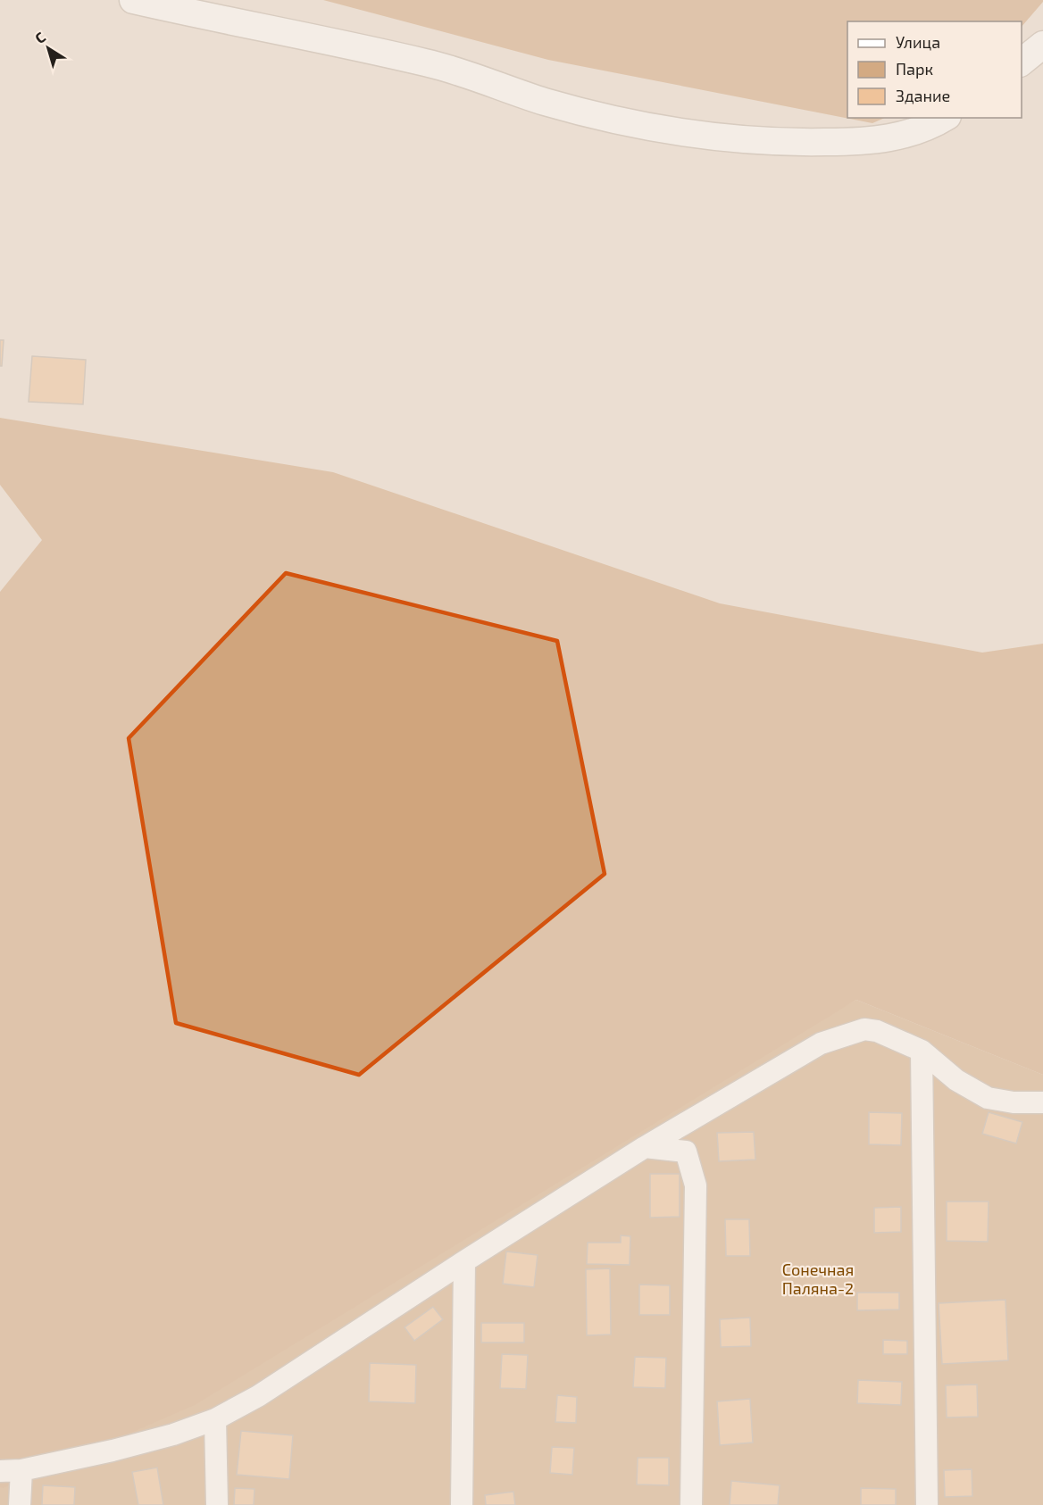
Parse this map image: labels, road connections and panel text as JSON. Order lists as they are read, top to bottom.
{
  "parks": ["Сонечная Паляна-2"],
  "legend": ["Улица", "Парк", "Здание"],
  "north": "top left"
}
